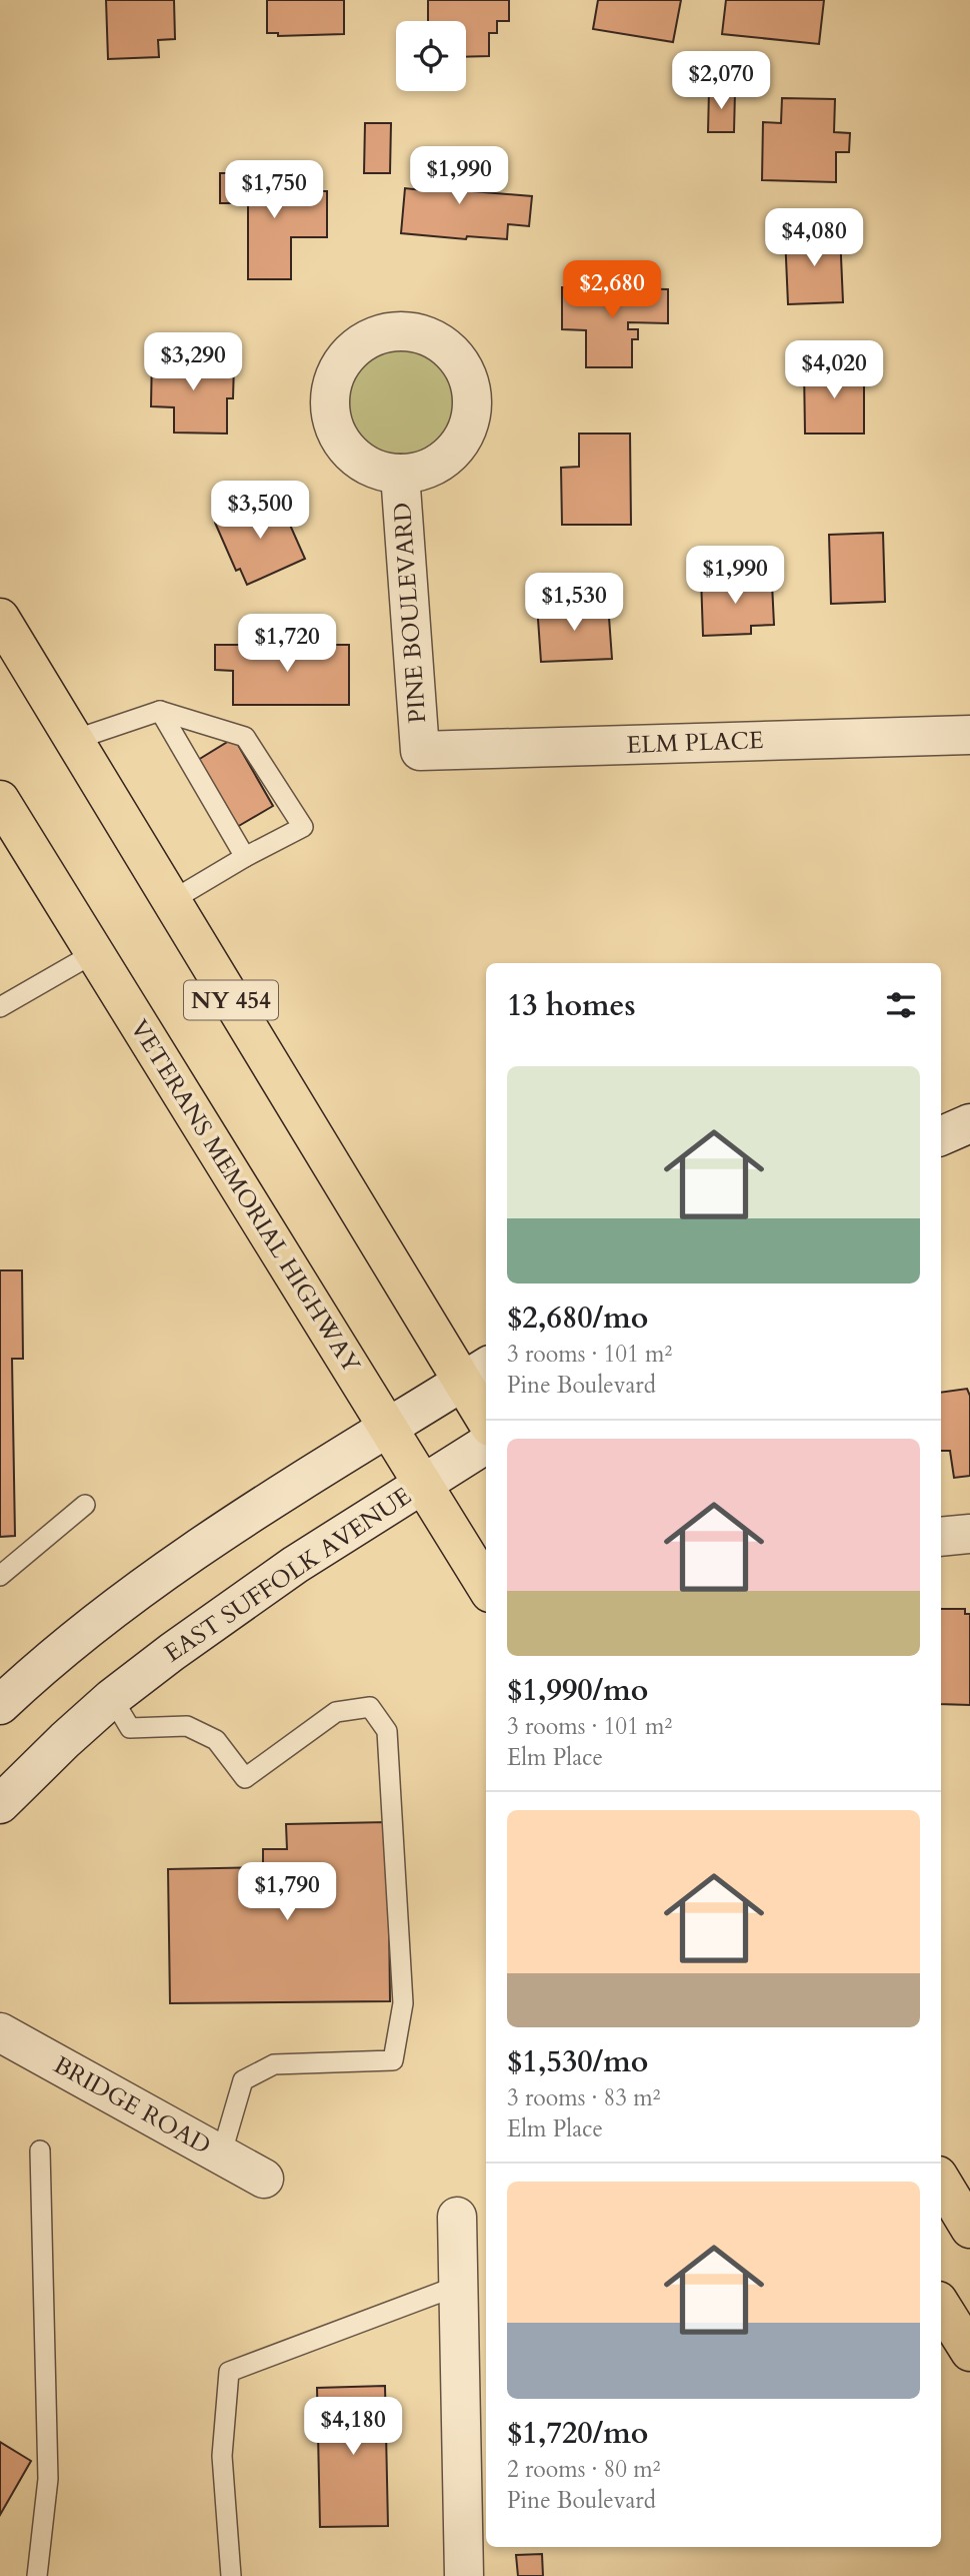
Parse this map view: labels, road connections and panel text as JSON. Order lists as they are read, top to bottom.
{
  "streets": {
    "highway": ["NY 454", "VETERANS MEMORIAL HIGHWAY"],
    "street": [
      "PINE BOULEVARD",
      "ELM PLACE",
      "EAST SUFFOLK AVENUE",
      "BRIDGE ROAD"
    ]
  },
  "crossings": [
    ["PINE BOULEVARD", "ELM PLACE"],
    ["VETERANS MEMORIAL HIGHWAY", "EAST SUFFOLK AVENUE"]
  ],
  "page": {
    "price": [
      "$2,070",
      "$1,990",
      "$1,750",
      "$4,080",
      "$2,680",
      "$3,290",
      "$4,020",
      "$3,500",
      "$1,990",
      "$1,530",
      "$1,720",
      "$1,790",
      "$4,180"
    ],
    "heading": "13 homes",
    "list": [
      {
        "name": "$2,680/mo",
        "note": "3 rooms · 101 m² · Pine Boulevard"
      },
      {
        "name": "$1,990/mo",
        "note": "3 rooms · 101 m² · Elm Place"
      },
      {
        "name": "$1,530/mo",
        "note": "3 rooms · 83 m² · Elm Place"
      },
      {
        "name": "$1,720/mo",
        "note": "2 rooms · 80 m² · Pine Boulevard"
      }
    ]
  }
}
